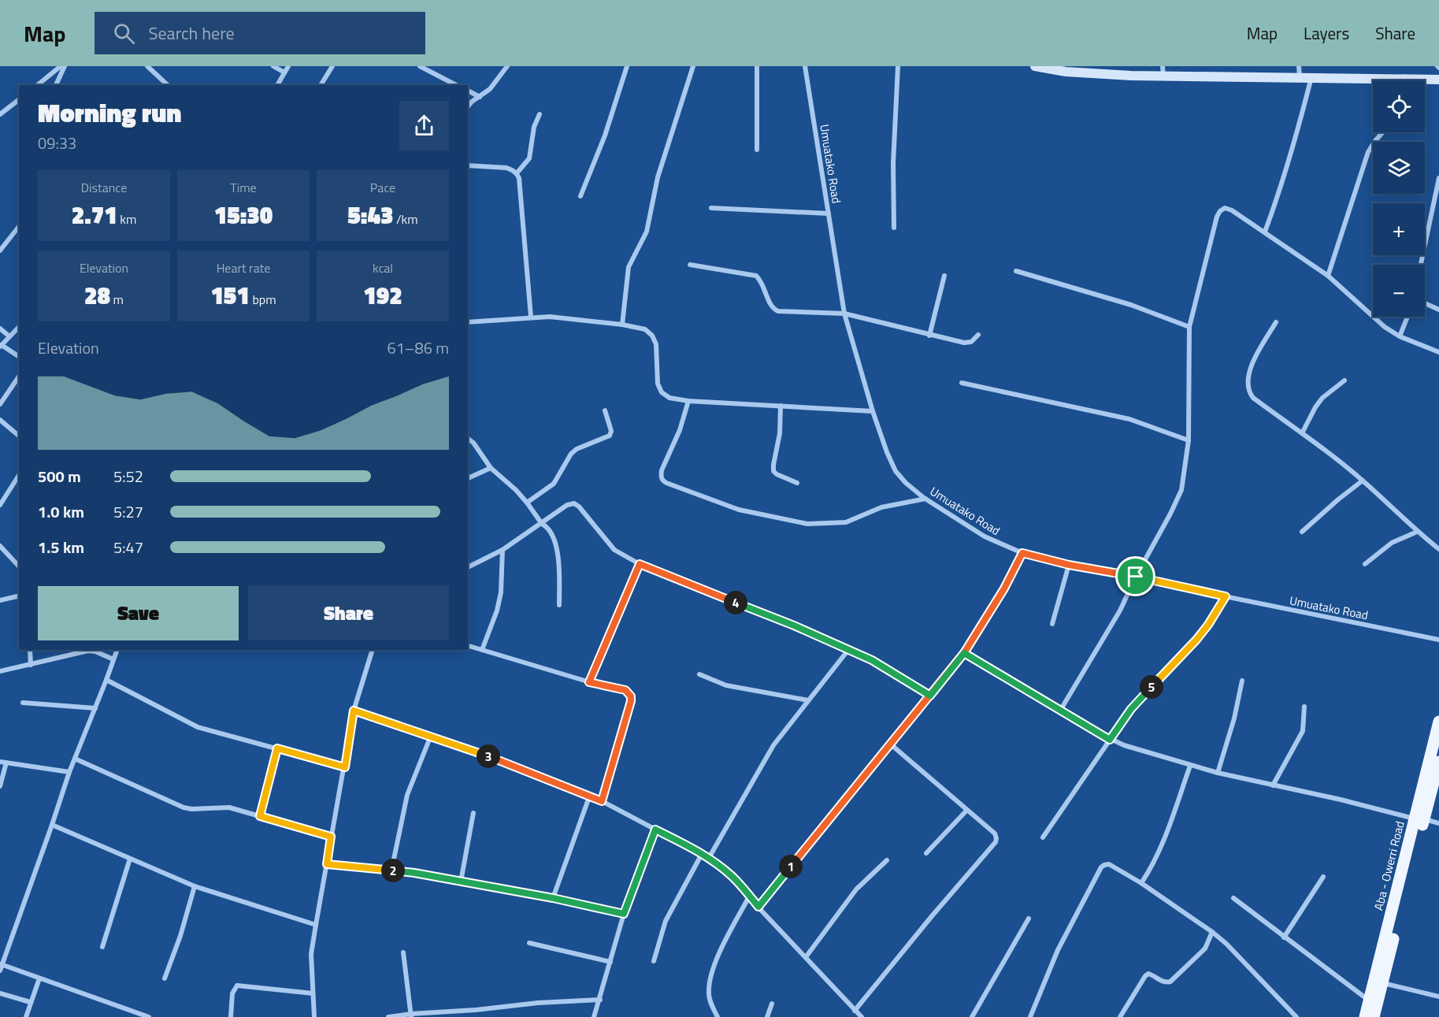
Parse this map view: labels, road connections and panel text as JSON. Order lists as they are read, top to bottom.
{
  "streets": {
    "main road": ["Aba - Owerri Road"],
    "street": ["Umuatako Road"]
  },
  "page": {
    "header": "Map",
    "search": "Search here",
    "nav": ["Map", "Layers", "Share"],
    "map_buttons": ["+", "−"],
    "heading": ["Morning run", "09:33"],
    "stats": [
      ["Distance", "2.71 km"],
      ["Time", "15:30"],
      ["Pace", "5:43 /km"],
      ["Elevation", "28 m"],
      ["Heart rate", "151 bpm"],
      ["kcal", "192"]
    ],
    "chart": ["Elevation", "61–86 m"],
    "list": [
      {
        "name": "500 m",
        "note": "5:52"
      },
      {
        "name": "1.0 km",
        "note": "5:27"
      },
      {
        "name": "1.5 km",
        "note": "5:47"
      }
    ],
    "buttons": ["Save", "Share"],
    "pins": [
      "4",
      "5",
      "3",
      "1",
      "2"
    ]
  }
}
